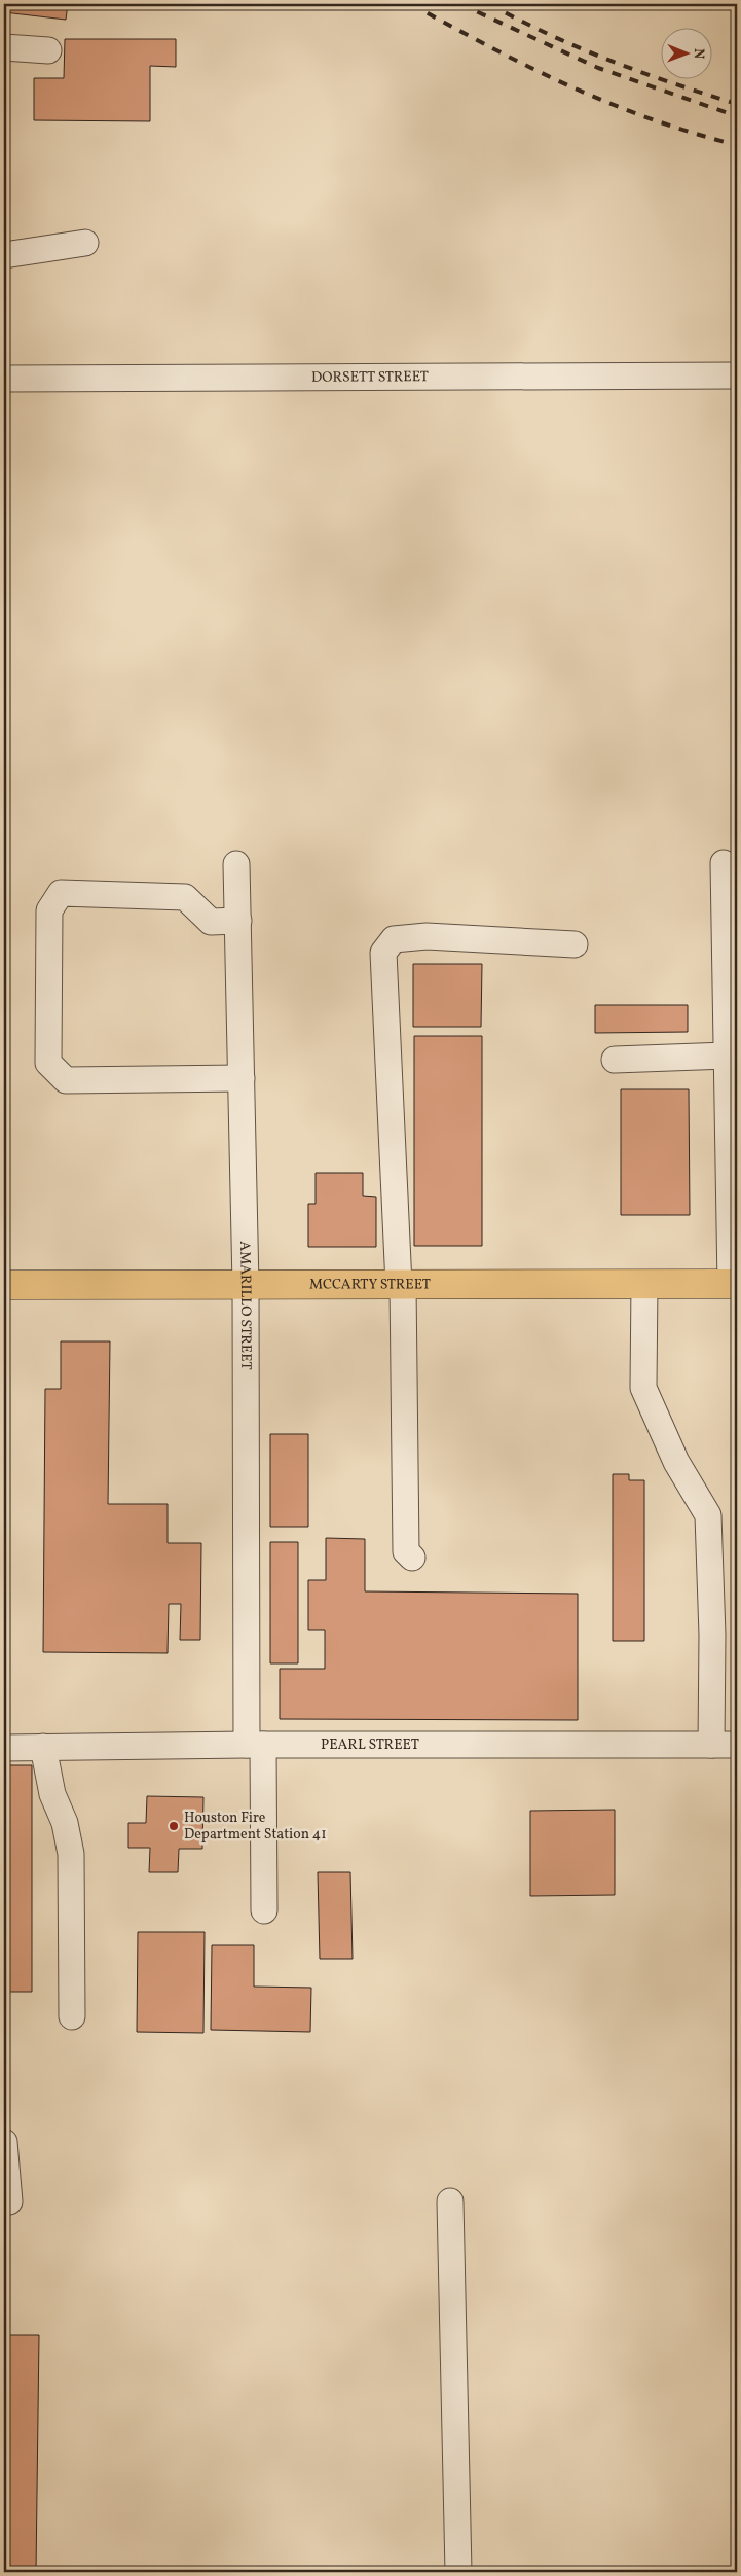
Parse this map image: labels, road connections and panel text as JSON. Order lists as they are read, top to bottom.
{
  "streets": {
    "main road": ["MCCARTY STREET"],
    "street": ["DORSETT STREET", "AMARILLO STREET", "PEARL STREET"]
  },
  "crossings": [
    ["MCCARTY STREET", "AMARILLO STREET"],
    ["AMARILLO STREET", "PEARL STREET"]
  ],
  "places": ["Houston Fire Department Station 41"],
  "north": "right"
}
